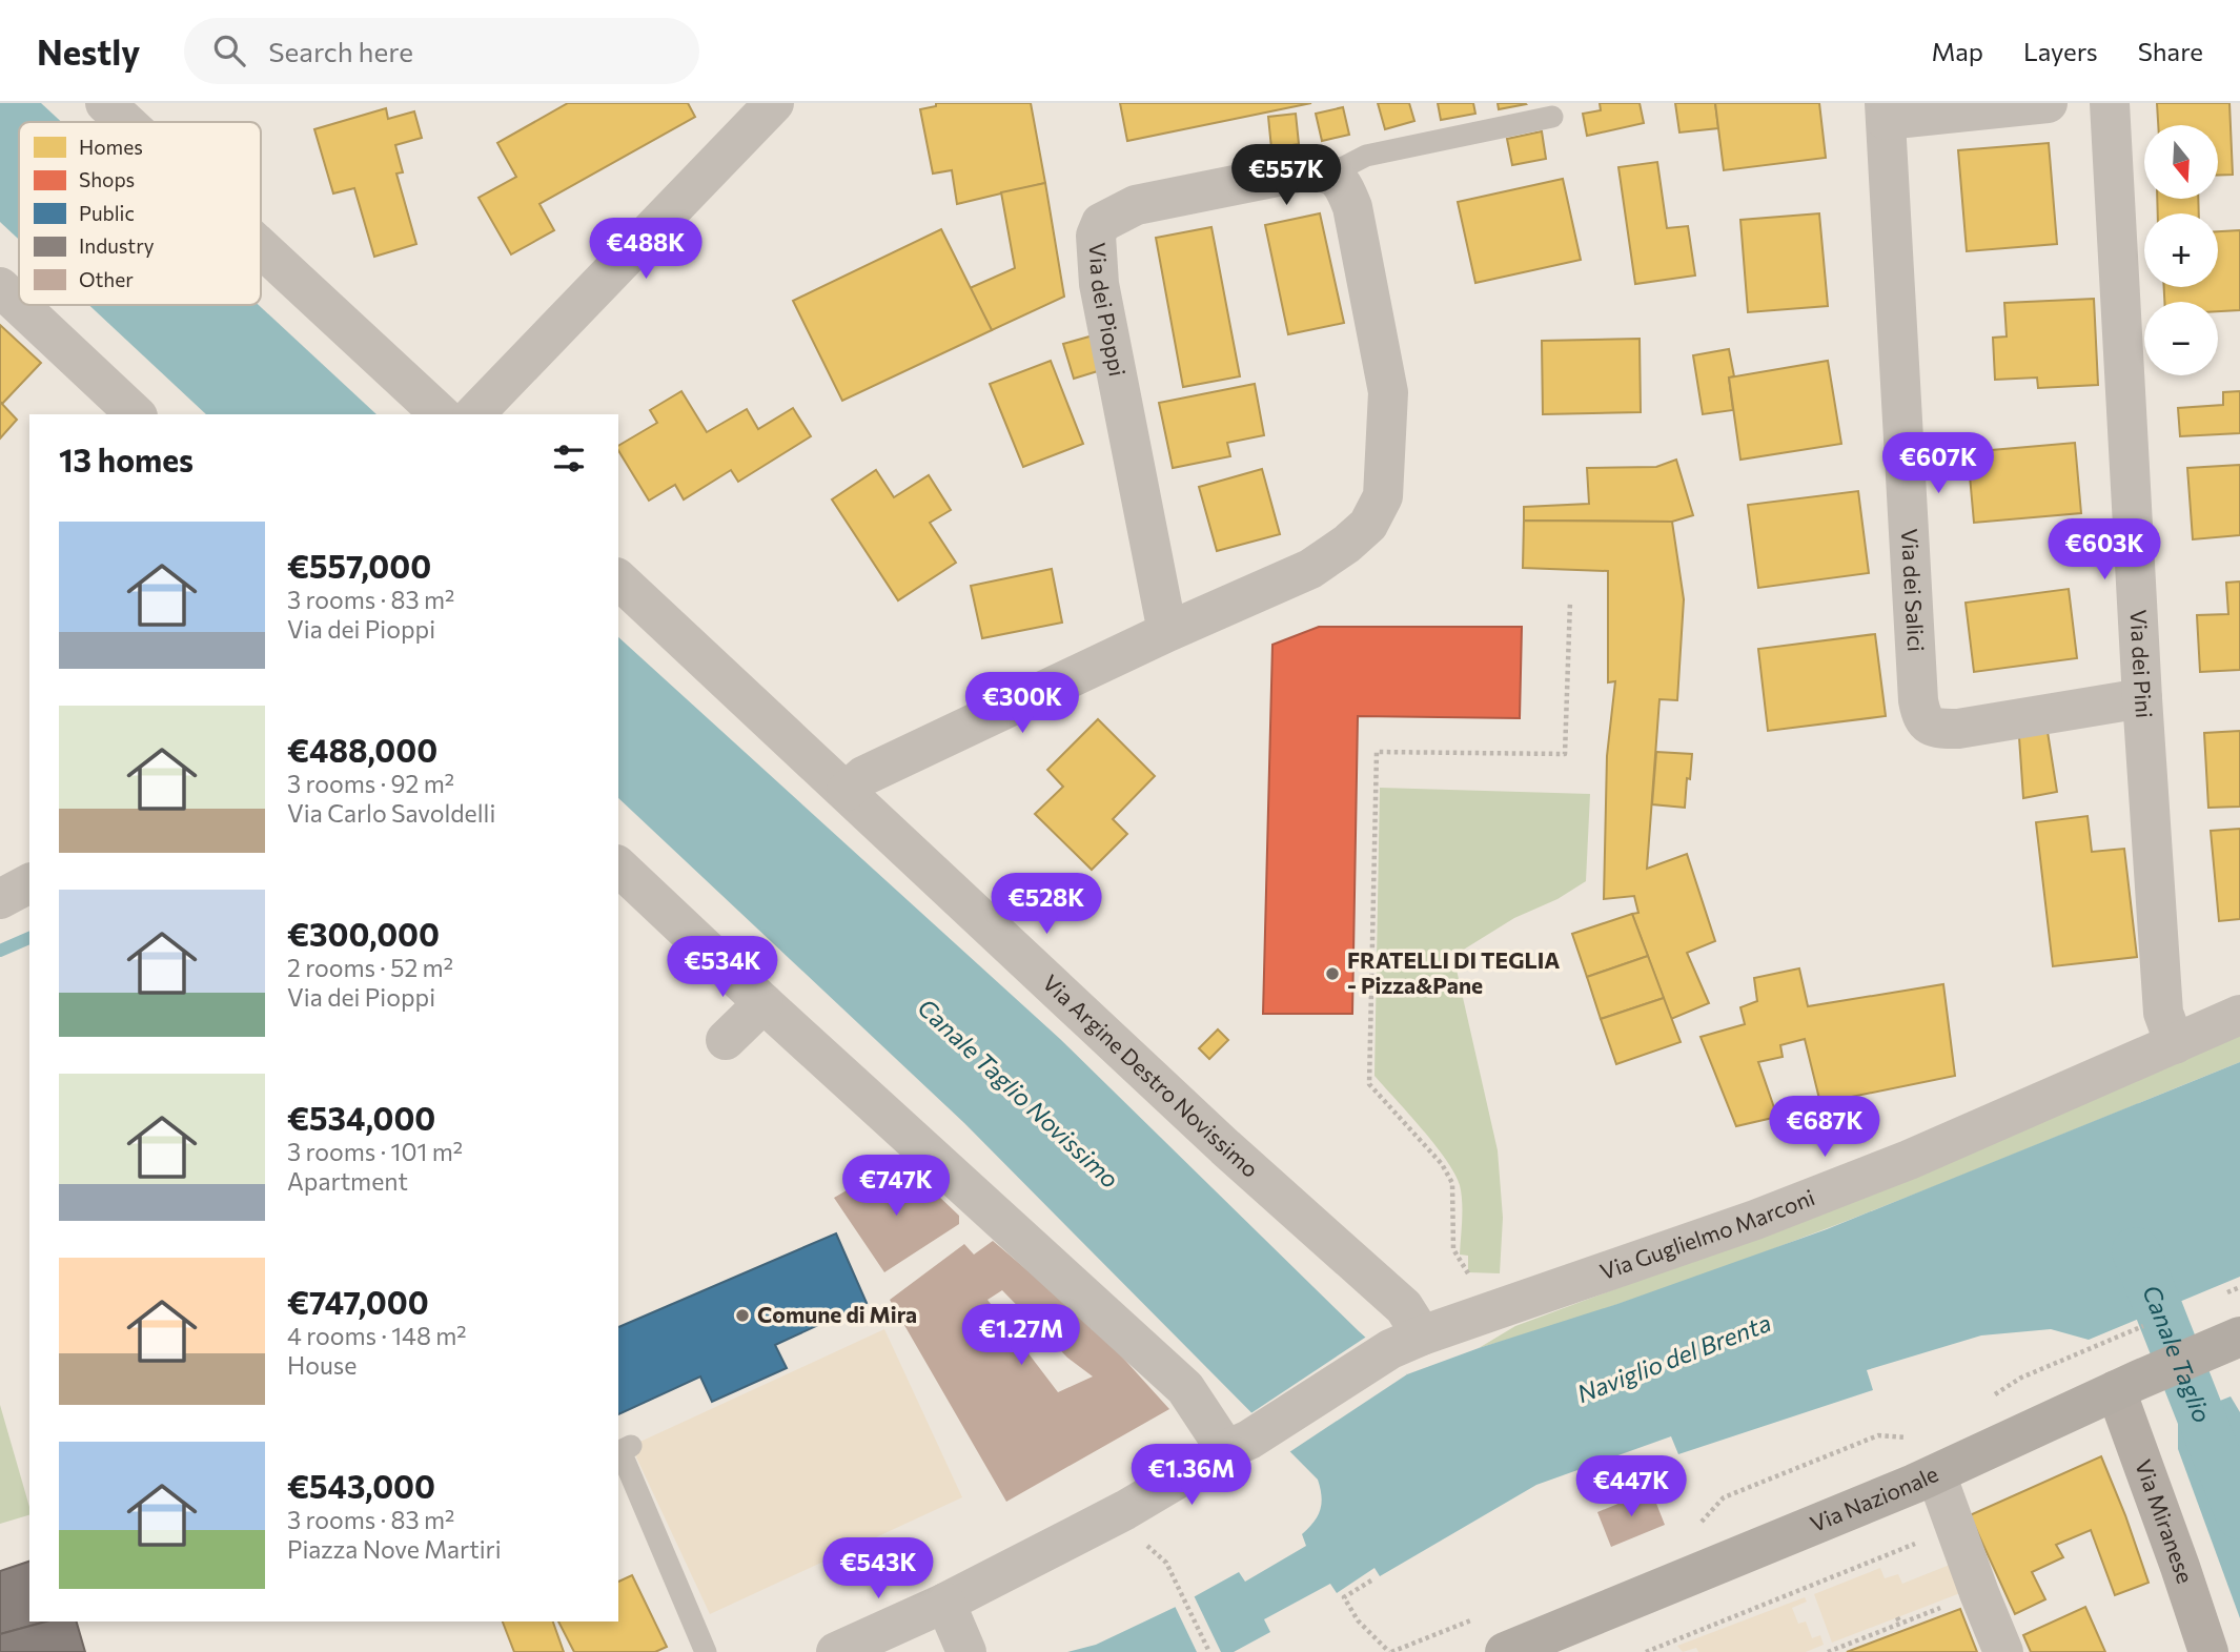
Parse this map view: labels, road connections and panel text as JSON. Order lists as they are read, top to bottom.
{
  "streets": {
    "main road": ["Via Nazionale", "Via Miranese"],
    "street": [
      "Via dei Pioppi",
      "Via dei Salici",
      "Via dei Pini",
      "Via Argine Destro Novissimo",
      "Via Guglielmo Marconi"
    ]
  },
  "crossings": [
    ["Via dei Salici", "Via dei Pini"],
    ["Via dei Pini", "Via Guglielmo Marconi"],
    ["Via Argine Destro Novissimo", "Via Guglielmo Marconi"],
    ["Via Nazionale", "Via Miranese"]
  ],
  "water": ["Canale Taglio Novissimo", "Canale Taglio", "Naviglio del Brenta"],
  "places": ["FRATELLI DI TEGLIA - Pizza&Pane", "Comune di Mira"],
  "legend": [
    "Homes",
    "Shops",
    "Public",
    "Industry",
    "Other"
  ],
  "north": "bottom",
  "page": {
    "header": "Nestly",
    "search": "Search here",
    "nav": ["Map", "Layers", "Share"],
    "map_buttons": ["+", "−"],
    "price": [
      "€557K",
      "€488K",
      "€607K",
      "€603K",
      "€300K",
      "€528K",
      "€534K",
      "€687K",
      "€747K",
      "€1.27M",
      "€1.36M",
      "€447K",
      "€543K"
    ],
    "heading": "13 homes",
    "list": [
      {
        "name": "€557,000",
        "note": "3 rooms · 83 m² · Via dei Pioppi"
      },
      {
        "name": "€488,000",
        "note": "3 rooms · 92 m² · Via Carlo Savoldelli"
      },
      {
        "name": "€300,000",
        "note": "2 rooms · 52 m² · Via dei Pioppi"
      },
      {
        "name": "€534,000",
        "note": "3 rooms · 101 m² · Apartment"
      },
      {
        "name": "€747,000",
        "note": "4 rooms · 148 m² · House"
      },
      {
        "name": "€543,000",
        "note": "3 rooms · 83 m² · Piazza Nove Martiri"
      }
    ]
  }
}
